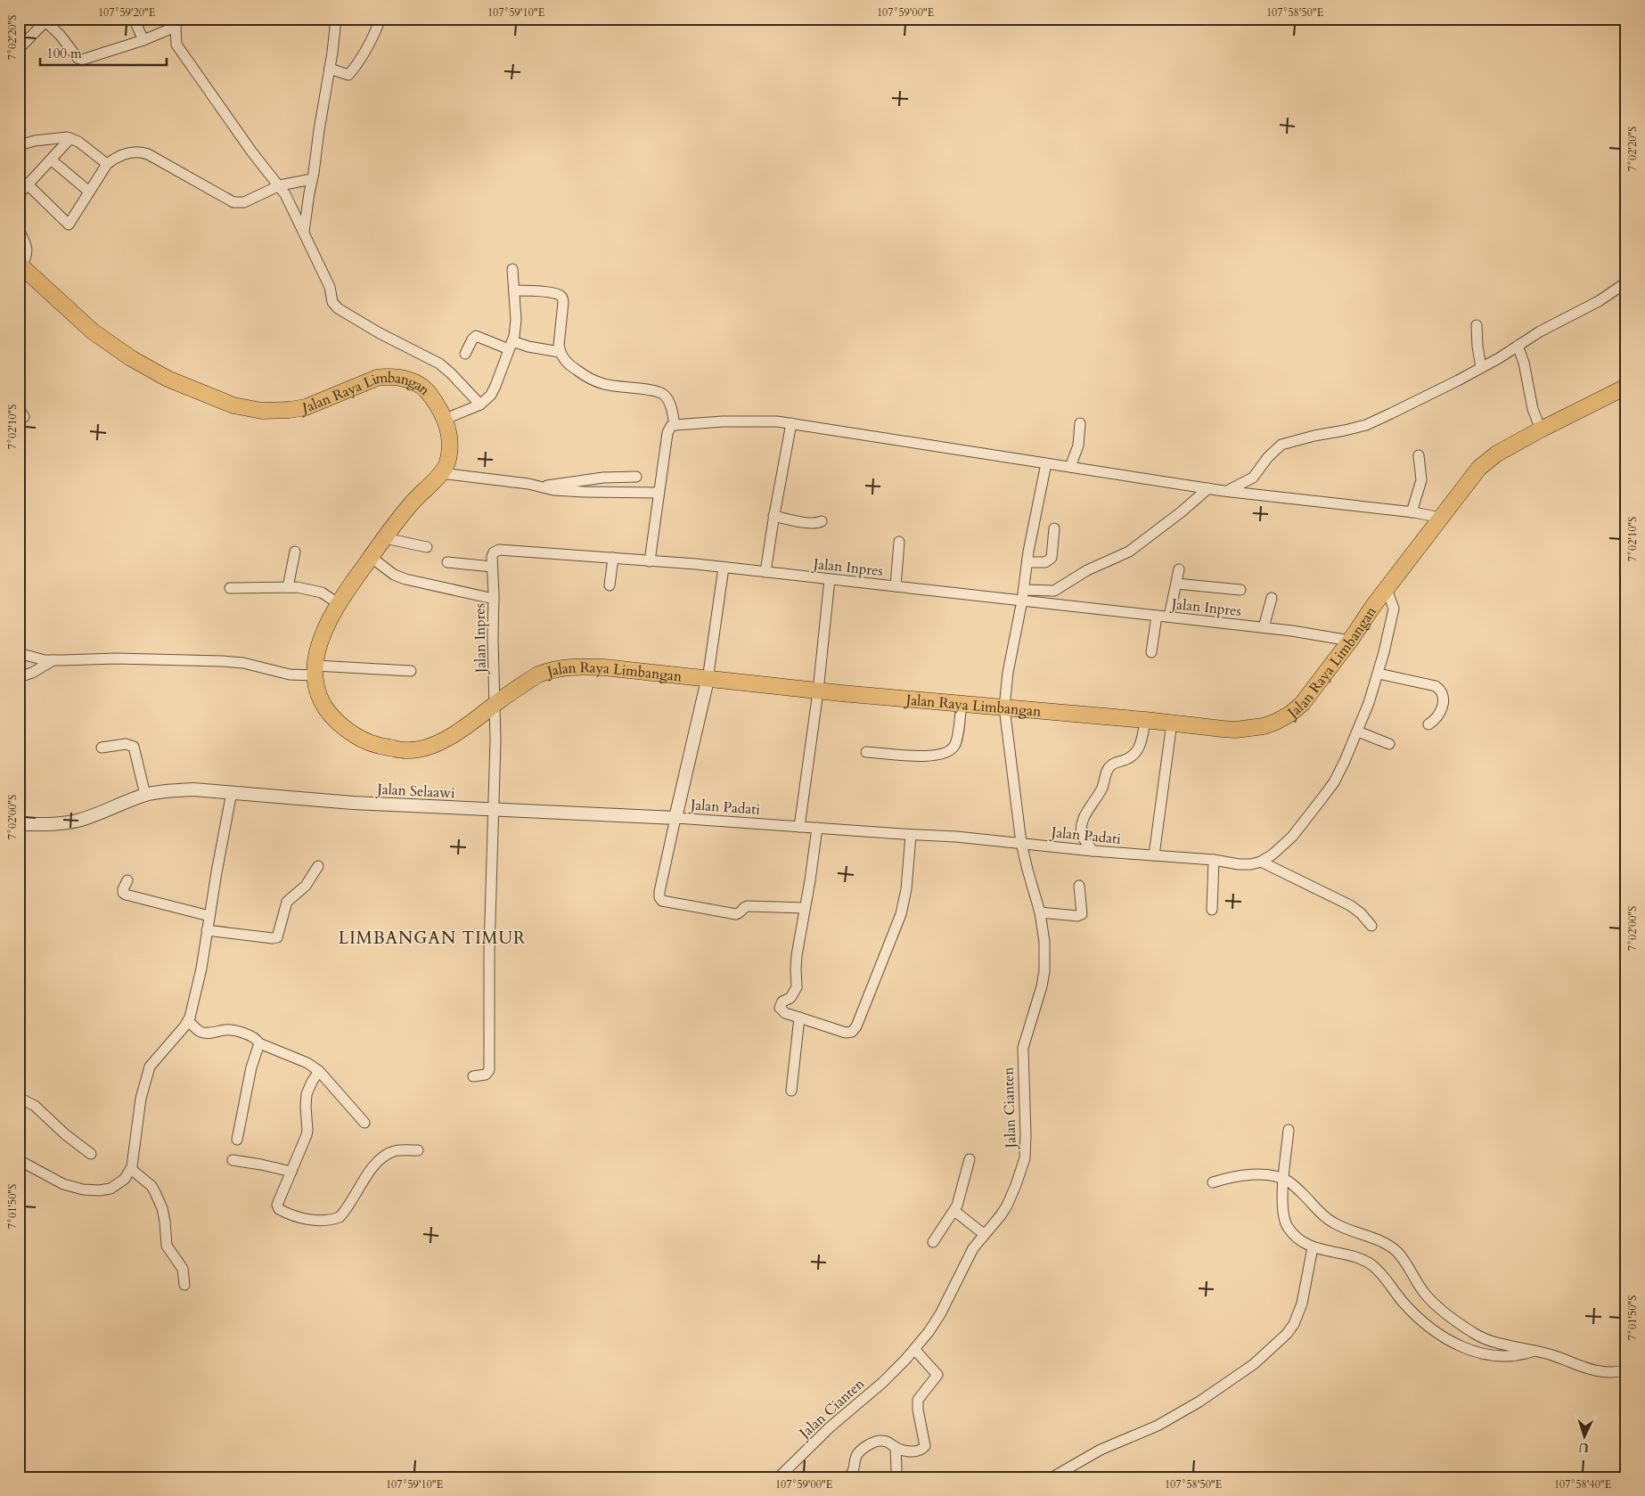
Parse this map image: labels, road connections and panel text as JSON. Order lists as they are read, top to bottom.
{
  "streets": {
    "highway": ["Jalan Raya Limbangan"],
    "street": [
      "Jalan Inpres",
      "Jalan Selaawi",
      "Jalan Padati",
      "Jalan Cianten"
    ]
  },
  "crossings": [
    ["Jalan Raya Limbangan", "Jalan Inpres"],
    ["Jalan Raya Limbangan", "Jalan Cianten"],
    ["Jalan Inpres", "Jalan Selaawi"],
    ["Jalan Inpres", "Jalan Cianten"],
    ["Jalan Selaawi", "Jalan Padati"],
    ["Jalan Padati", "Jalan Cianten"]
  ],
  "districts": ["LIMBANGAN TIMUR"],
  "scale_bar": "100 m",
  "north": "bottom",
  "coordinates": [
    "107°59'20\"E",
    "107°59'10\"E",
    "107°59'00\"E",
    "107°58'50\"E",
    "7°02'20\"S",
    "7°02'10\"S",
    "7°02'00\"S",
    "7°01'50\"S",
    "107°58'40\"E"
  ]
}
